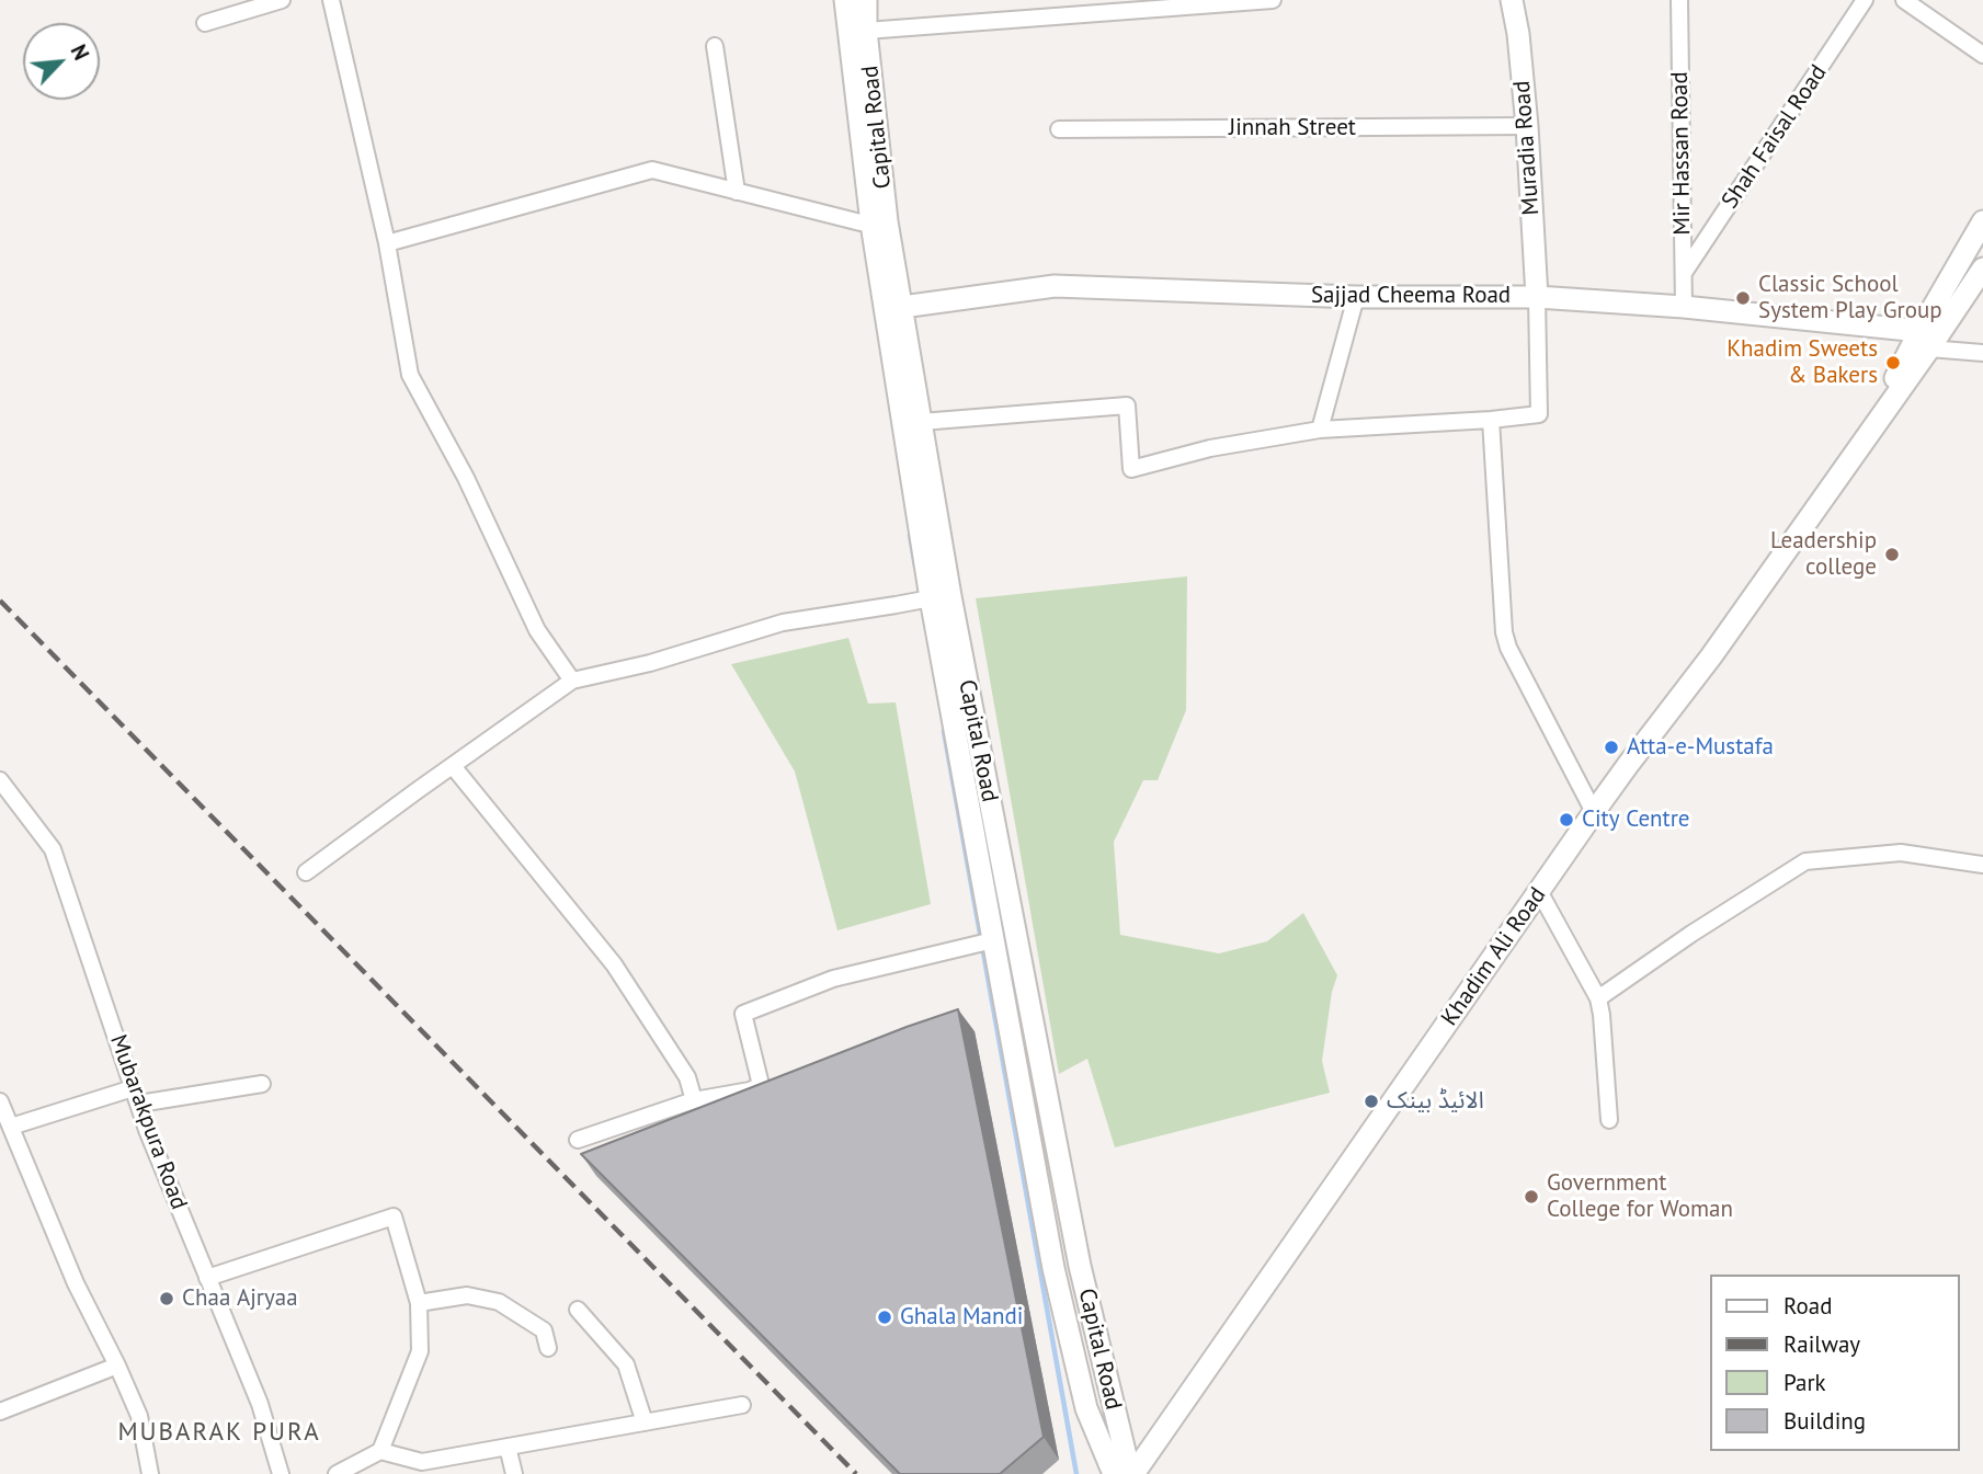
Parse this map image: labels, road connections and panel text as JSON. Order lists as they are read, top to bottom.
{
  "streets": {
    "street": [
      "Capital Road",
      "Jinnah Street",
      "Shah Faisal Road",
      "Muradia Road",
      "Mir Hassan Road",
      "Sajjad Cheema Road",
      "Khadim Ali Road",
      "Mubarakpura Road"
    ]
  },
  "crossings": [
    ["Capital Road", "Sajjad Cheema Road"],
    ["Capital Road", "Khadim Ali Road"],
    ["Jinnah Street", "Muradia Road"],
    ["Shah Faisal Road", "Mir Hassan Road"],
    ["Muradia Road", "Sajjad Cheema Road"],
    ["Mir Hassan Road", "Sajjad Cheema Road"],
    ["Sajjad Cheema Road", "Khadim Ali Road"]
  ],
  "districts": ["MUBARAK PURA"],
  "places": [
    "Classic School System Play Group",
    "Khadim Sweets & Bakers",
    "Leadership college",
    "Atta-e-Mustafa",
    "City Centre",
    "الائیڈ بینک",
    "Government College for Woman",
    "Chaa Ajryaa",
    "Ghala Mandi"
  ],
  "legend": [
    "Road",
    "Railway",
    "Park",
    "Building"
  ],
  "north": "top right"
}
